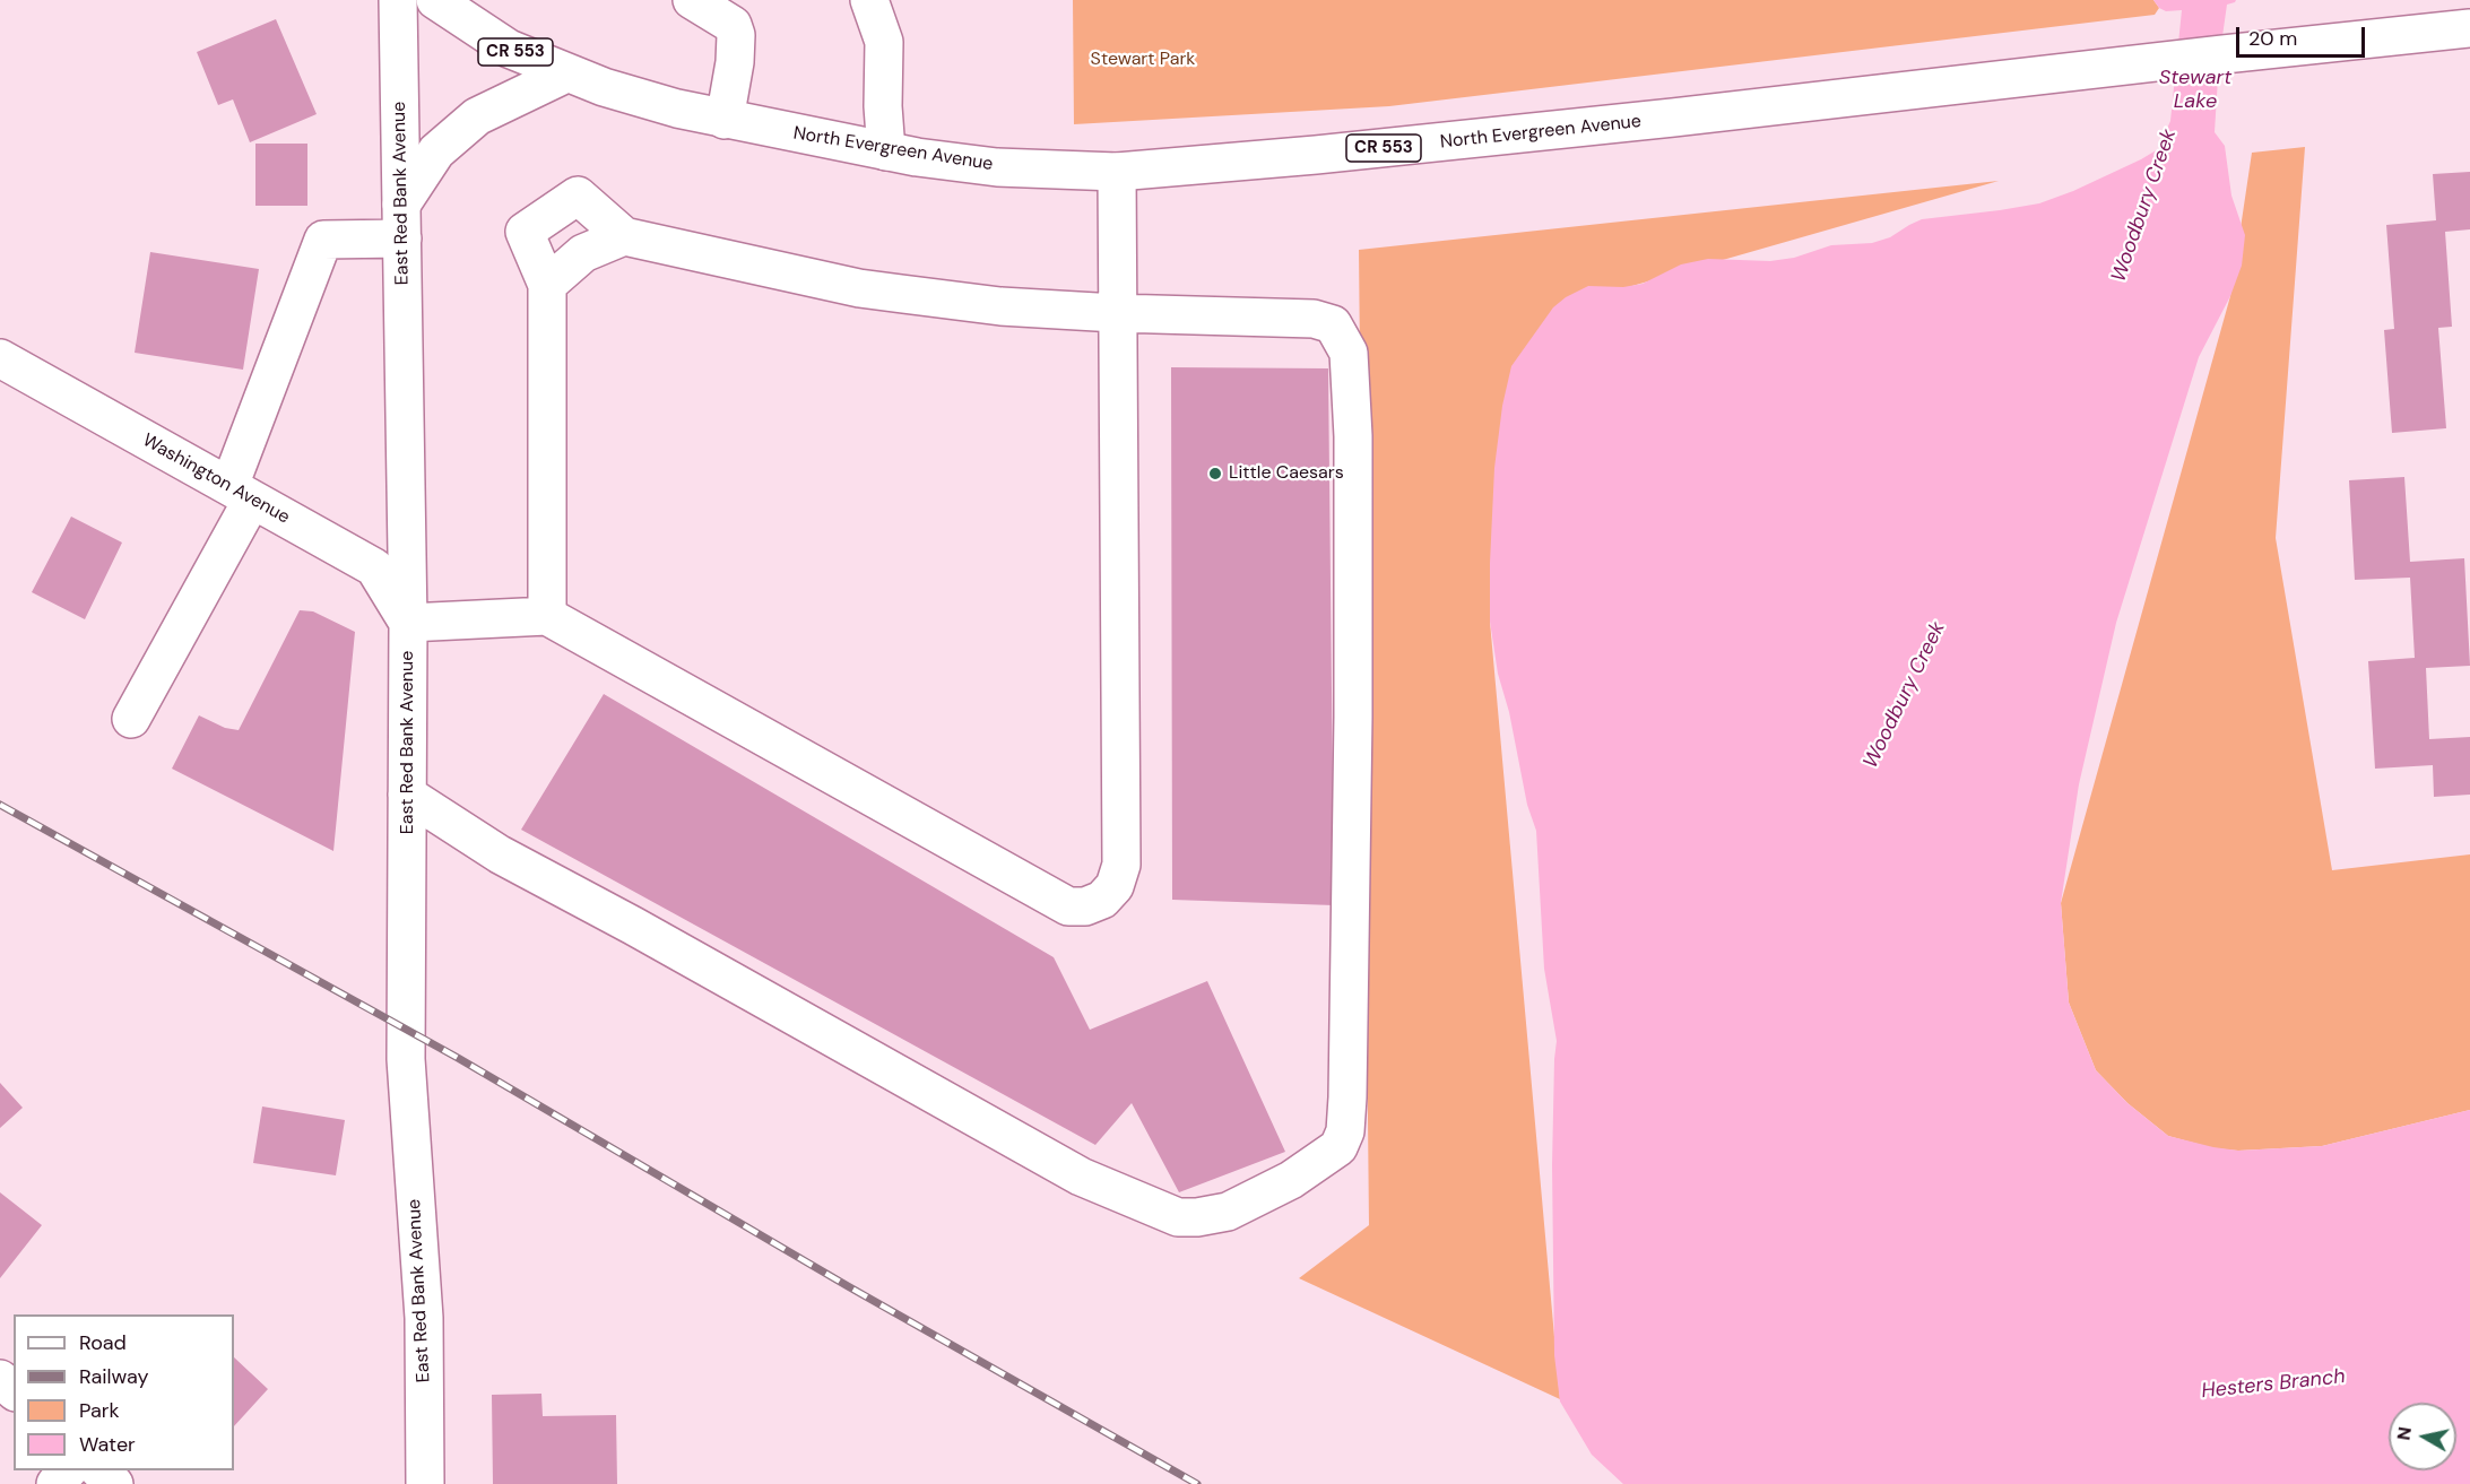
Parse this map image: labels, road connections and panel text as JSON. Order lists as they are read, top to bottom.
{
  "streets": {
    "main road": [
      "CR 553",
      "North Evergreen Avenue",
      "East Red Bank Avenue",
      "Washington Avenue"
    ]
  },
  "crossings": [
    ["East Red Bank Avenue", "Washington Avenue"]
  ],
  "water": ["Stewart Lake", "Woodbury Creek", "Hesters Branch"],
  "parks": ["Stewart Park"],
  "places": ["Little Caesars"],
  "legend": [
    "Road",
    "Railway",
    "Park",
    "Water"
  ],
  "scale_bar": "20 m",
  "north": "left"
}
